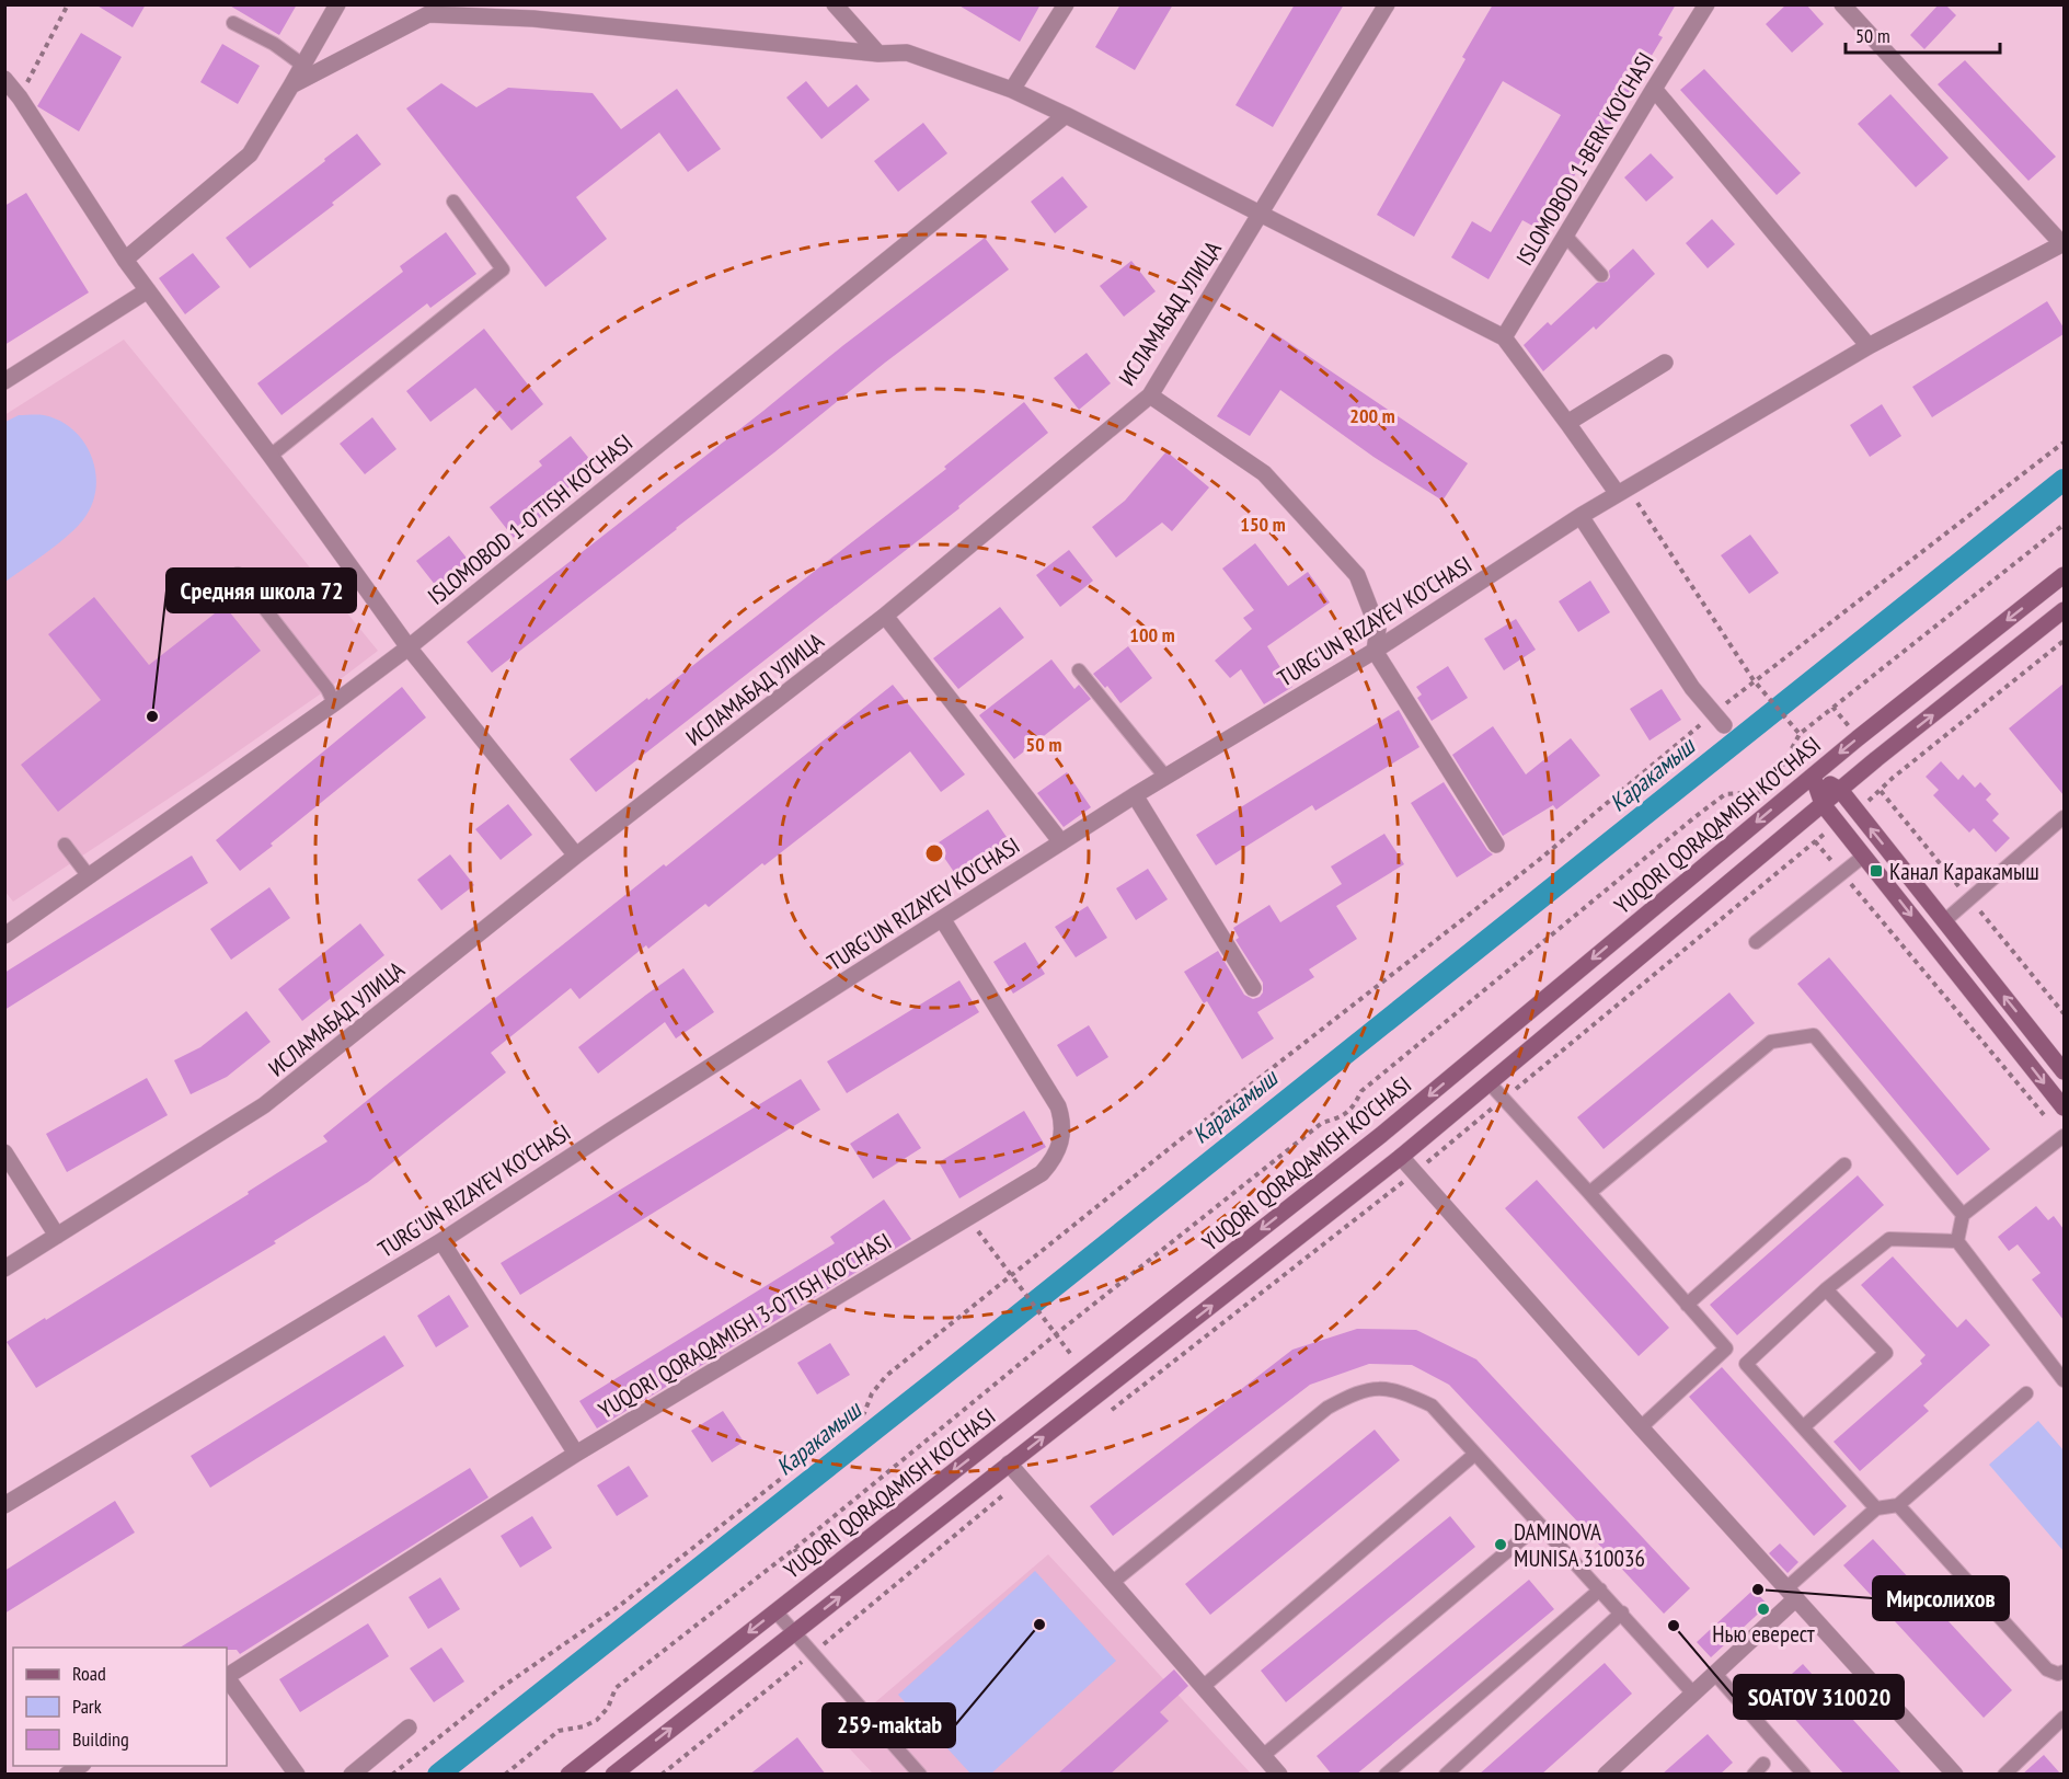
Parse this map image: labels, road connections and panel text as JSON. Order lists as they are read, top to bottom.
{
  "streets": {
    "main road": ["YUQORI QORAQAMISH KO'CHASI"],
    "street": [
      "ISLOMOBOD 1-BERK KO'CHASI",
      "ИСЛАМАБАД УЛИЦА",
      "ISLOMOBOD 1-O'TISH KO'CHASI",
      "TURG'UN RIZAYEV KO'CHASI",
      "YUQORI QORAQAMISH 3-O'TISH KO'CHASI"
    ]
  },
  "crossings": [
    ["TURG'UN RIZAYEV KO'CHASI", "YUQORI QORAQAMISH 3-O'TISH KO'CHASI"]
  ],
  "water": ["Каракамыш"],
  "places": {
    "other": [
      "Средняя школа 72",
      "DAMINOVA MUNISA 310036",
      "Мирсолихов",
      "Нью еверест",
      "259-maktab",
      "SOATOV 310020"
    ],
    "transit": ["Канал Каракамыш"]
  },
  "legend": ["Road", "Park", "Building"],
  "scale_bar": "50 m",
  "rings": [
    "200 m",
    "150 m",
    "100 m",
    "50 m"
  ]
}
